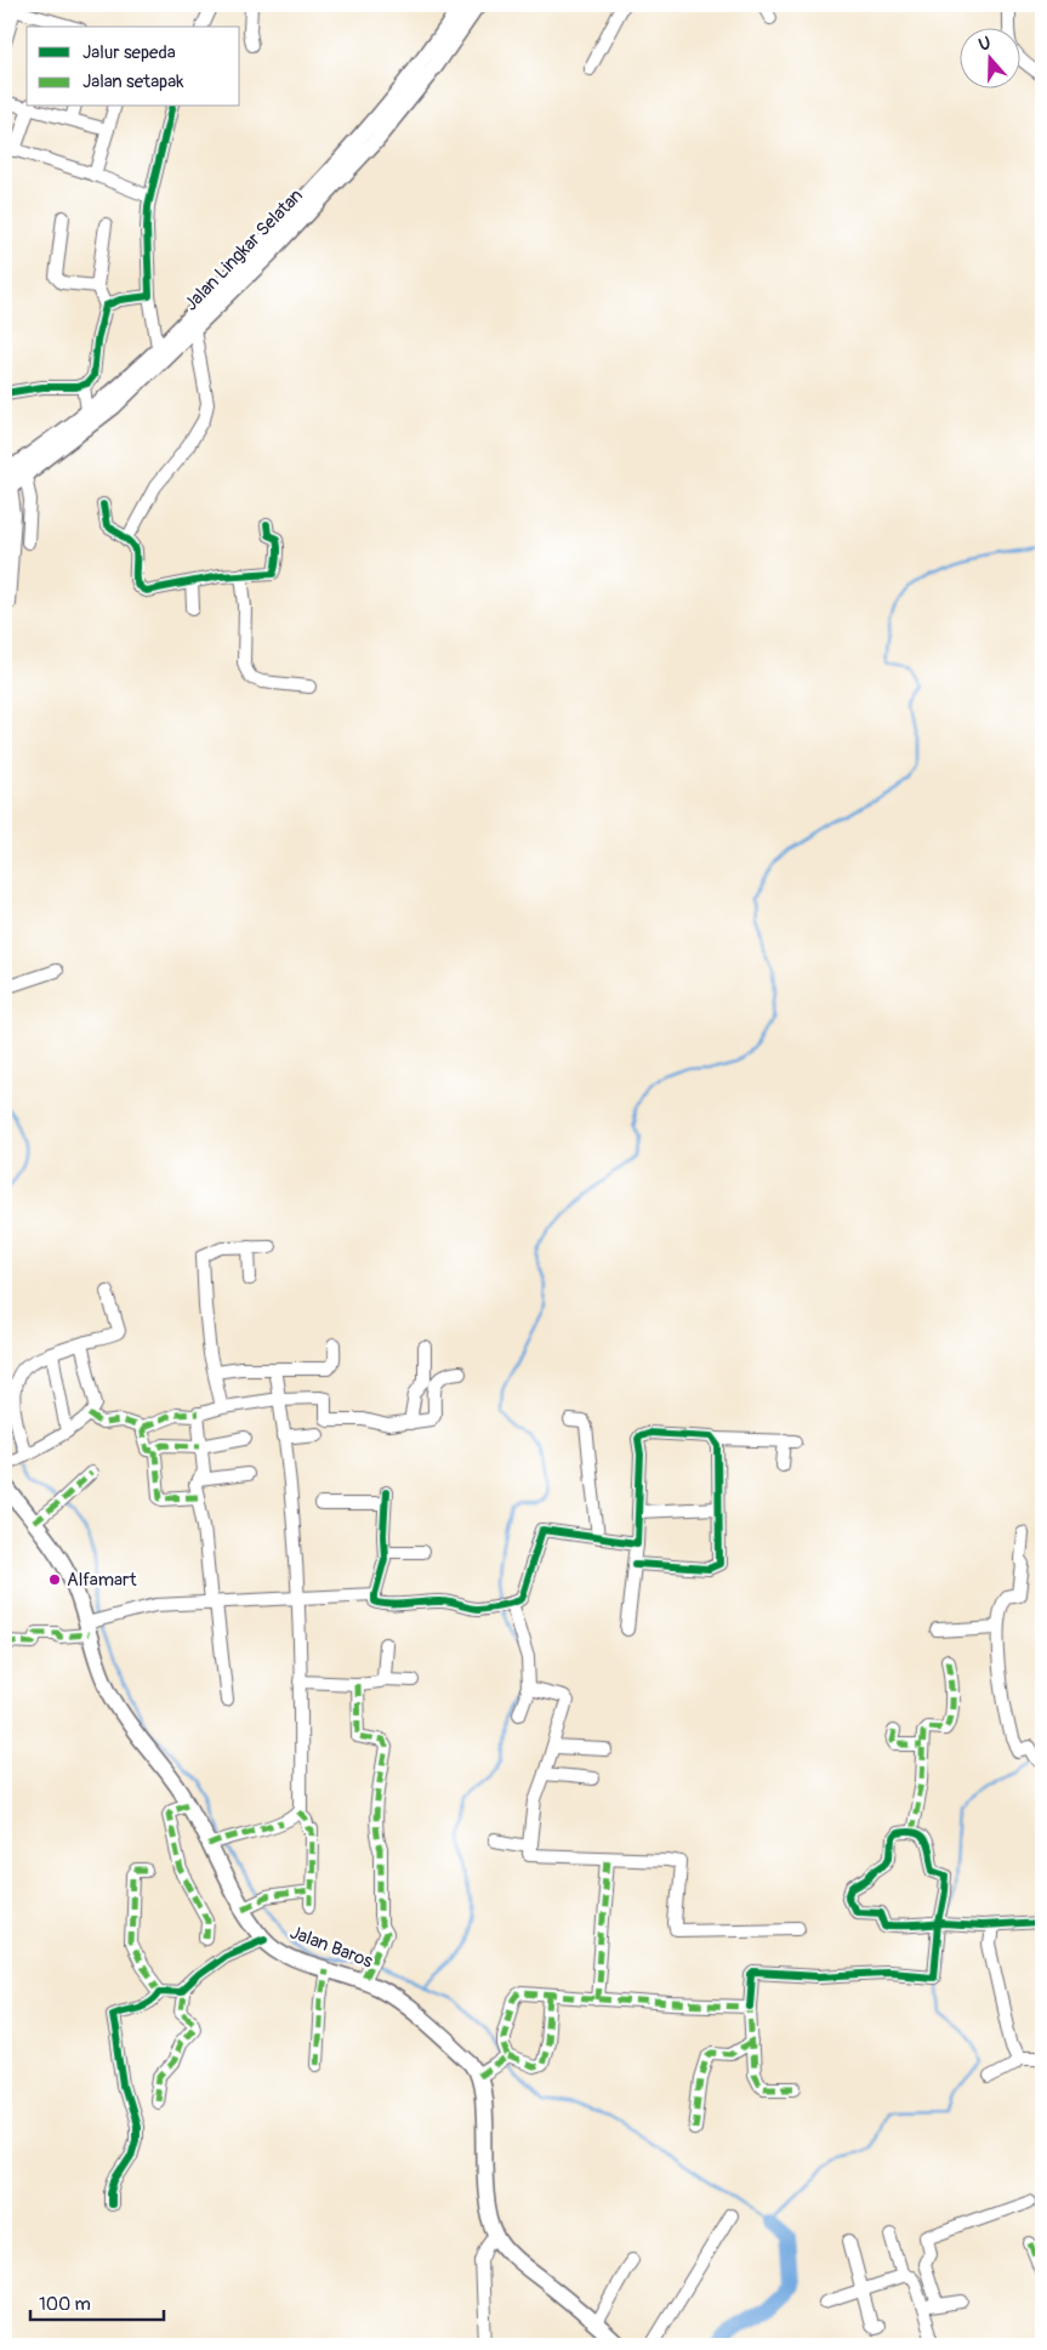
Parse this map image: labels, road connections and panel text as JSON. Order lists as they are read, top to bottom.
{
  "streets": {
    "main road": ["Jalan Lingkar Selatan", "Jalan Baros"]
  },
  "places": ["Alfamart"],
  "legend": ["Jalur sepeda", "Jalan setapak"],
  "scale_bar": "100 m",
  "north": "top"
}
